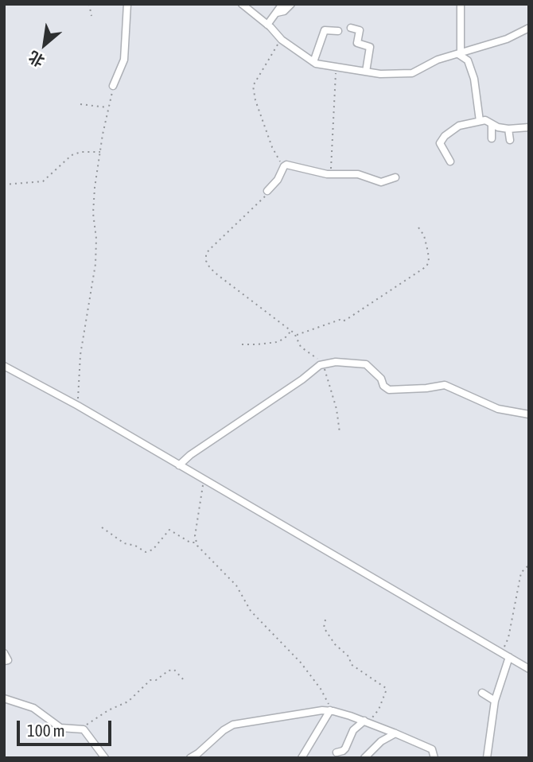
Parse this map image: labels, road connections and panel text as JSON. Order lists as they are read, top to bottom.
{
  "scale_bar": "100 m",
  "north": "bottom left"
}
